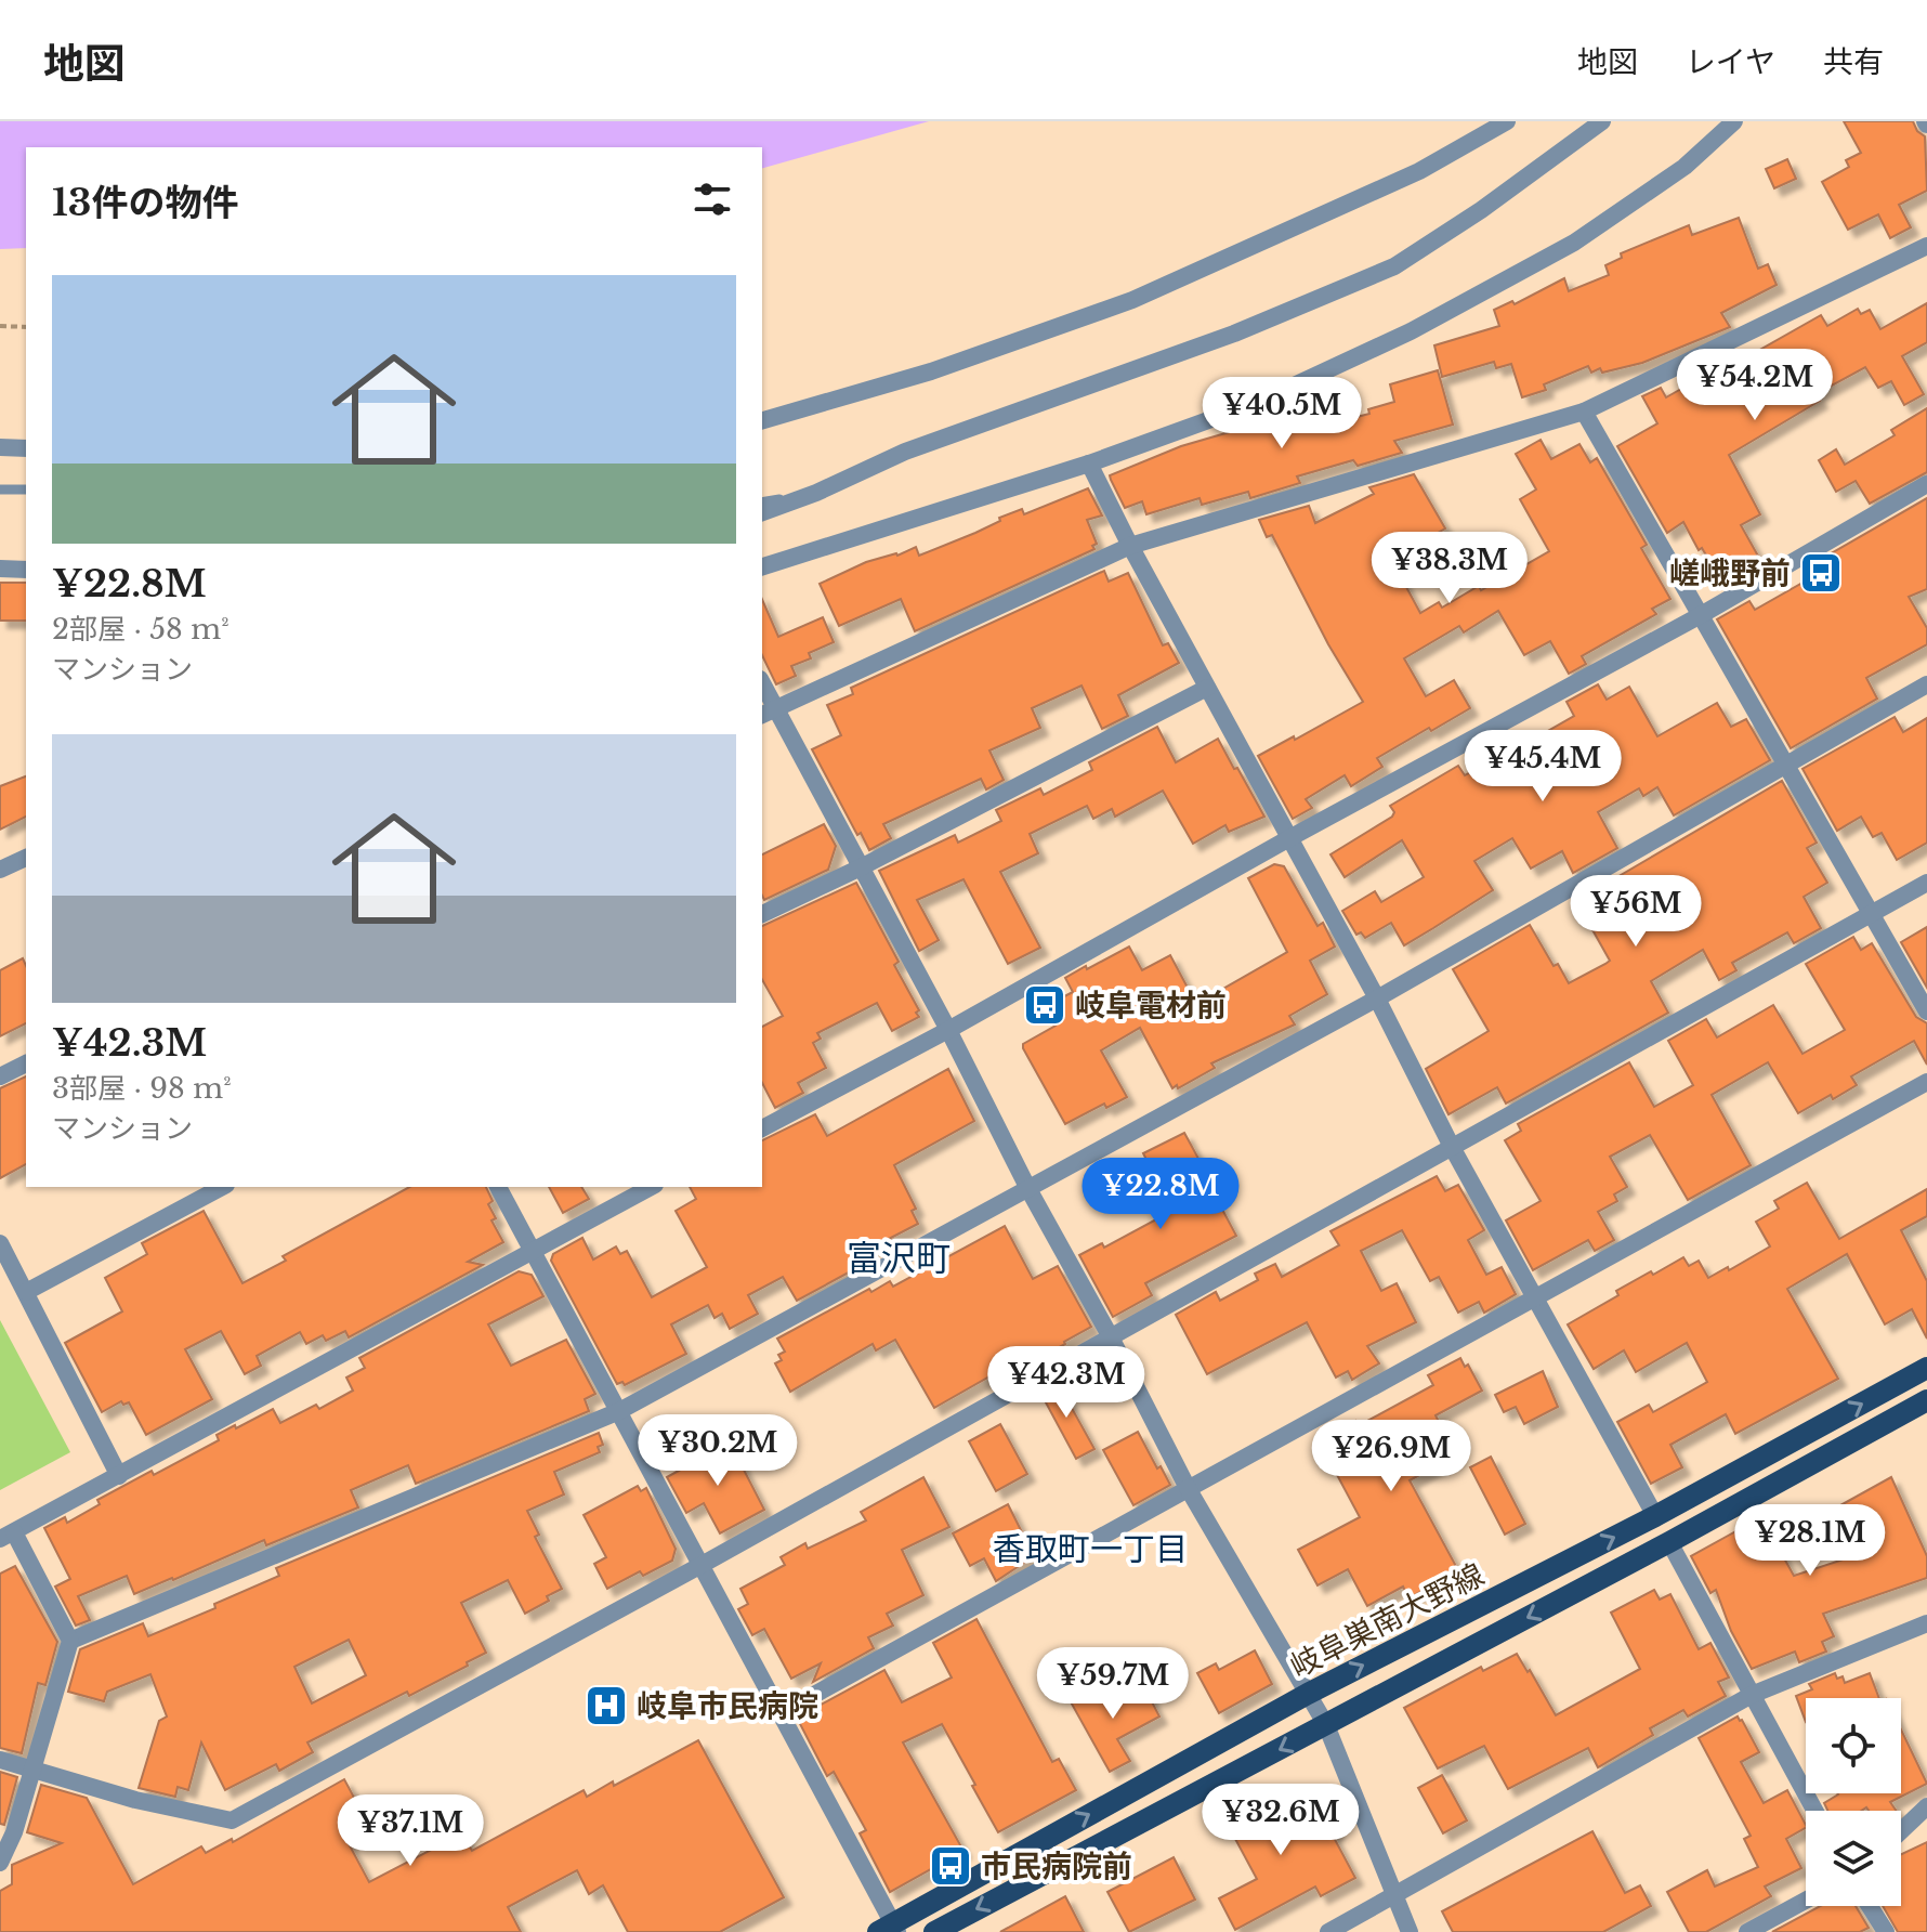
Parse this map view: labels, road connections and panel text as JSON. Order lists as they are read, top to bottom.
{
  "streets": {
    "main road": ["岐阜巣南大野線"]
  },
  "districts": ["富沢町", "香取町一丁目"],
  "places": {
    "bus stop": ["嵯峨野前", "岐阜電材前", "市民病院前"],
    "hospital": ["岐阜市民病院"]
  },
  "page": {
    "header": "地図",
    "nav": ["地図", "レイヤ", "共有"],
    "heading": "13件の物件",
    "list": [
      {
        "name": "¥22.8M",
        "note": "2部屋 · 58 m² · マンション"
      },
      {
        "name": "¥42.3M",
        "note": "3部屋 · 98 m² · マンション"
      }
    ],
    "price": [
      "¥54.2M",
      "¥40.5M",
      "¥38.3M",
      "¥45.4M",
      "¥56M",
      "¥22.8M",
      "¥42.3M",
      "¥30.2M",
      "¥26.9M",
      "¥28.1M",
      "¥59.7M",
      "¥32.6M",
      "¥37.1M"
    ]
  }
}
